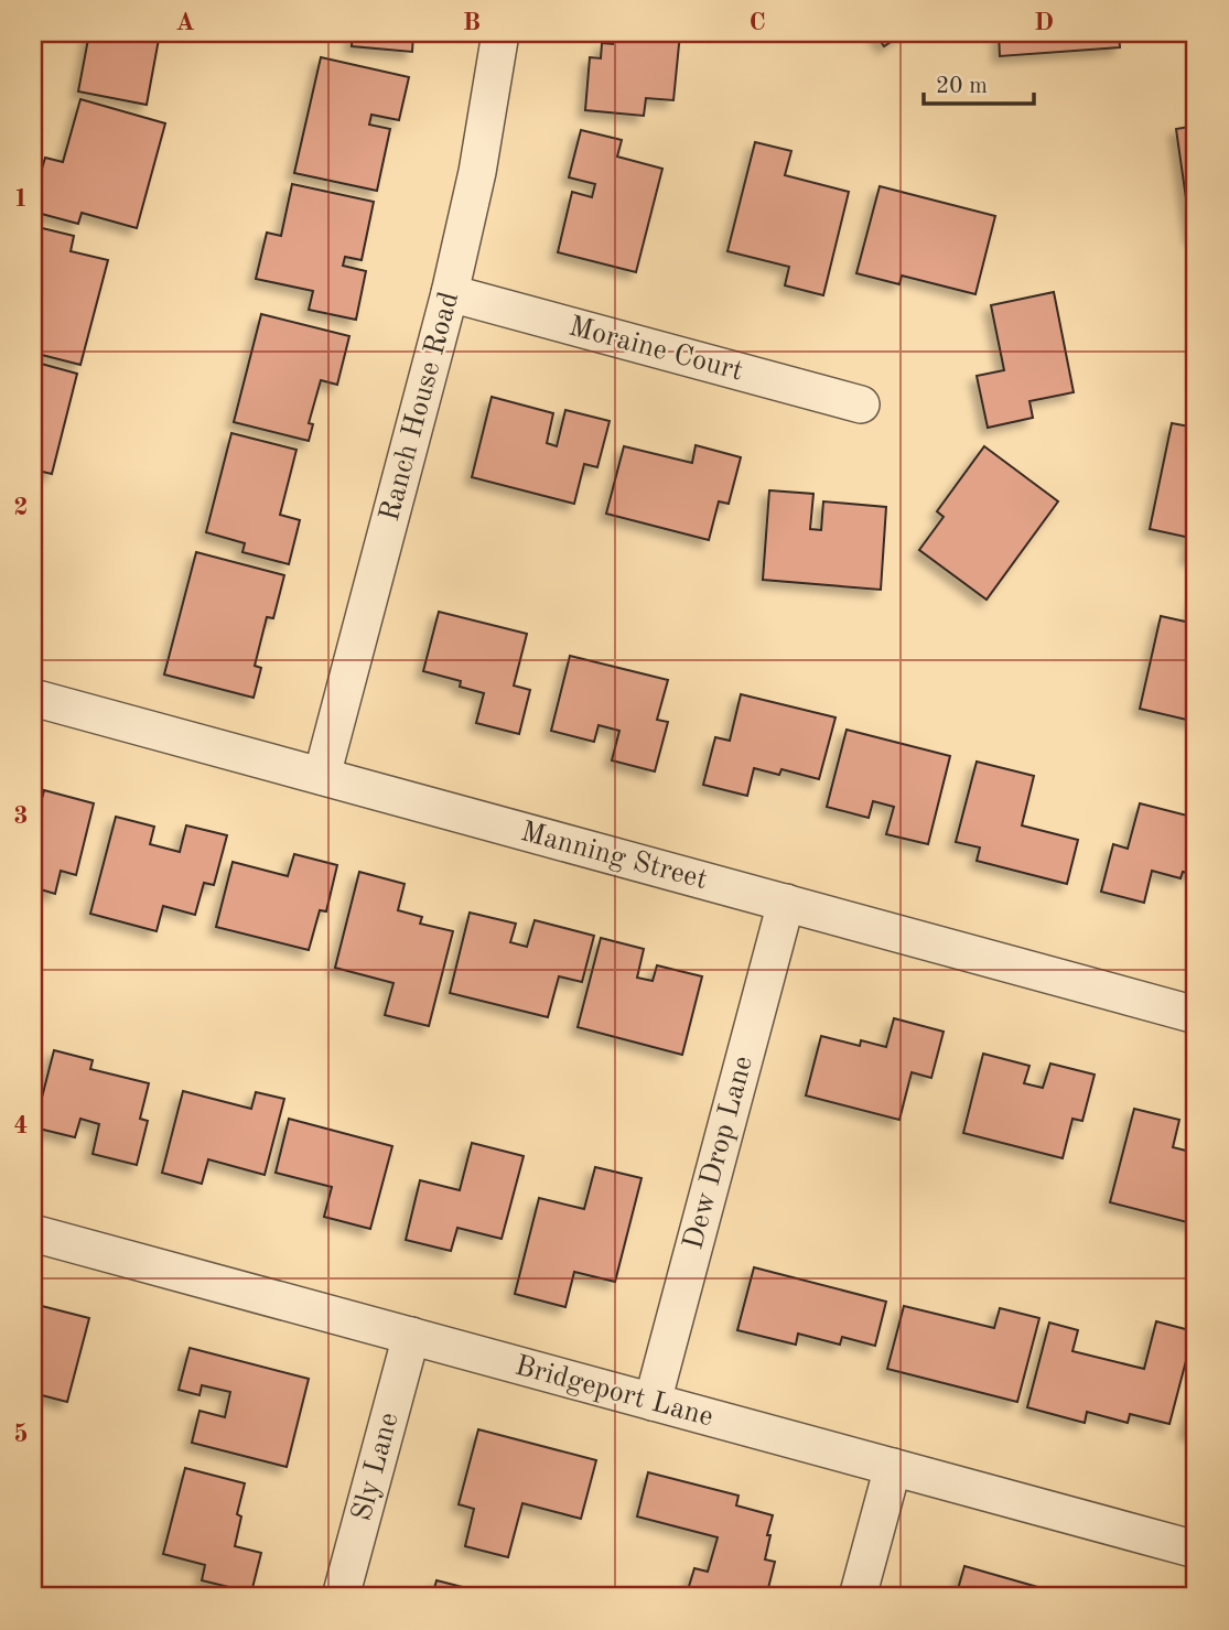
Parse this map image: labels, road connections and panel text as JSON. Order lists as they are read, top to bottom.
{
  "streets": {
    "street": [
      "Moraine Court",
      "Ranch House Road",
      "Manning Street",
      "Dew Drop Lane",
      "Bridgeport Lane",
      "Sly Lane"
    ]
  },
  "crossings": [
    ["Moraine Court", "Ranch House Road"],
    ["Ranch House Road", "Manning Street"],
    ["Manning Street", "Dew Drop Lane"],
    ["Dew Drop Lane", "Bridgeport Lane"],
    ["Bridgeport Lane", "Sly Lane"]
  ],
  "scale_bar": "20 m",
  "grid": {
    "columns": [
      "A",
      "B",
      "C",
      "D"
    ],
    "rows": [
      "1",
      "2",
      "3",
      "4",
      "5"
    ]
  }
}
